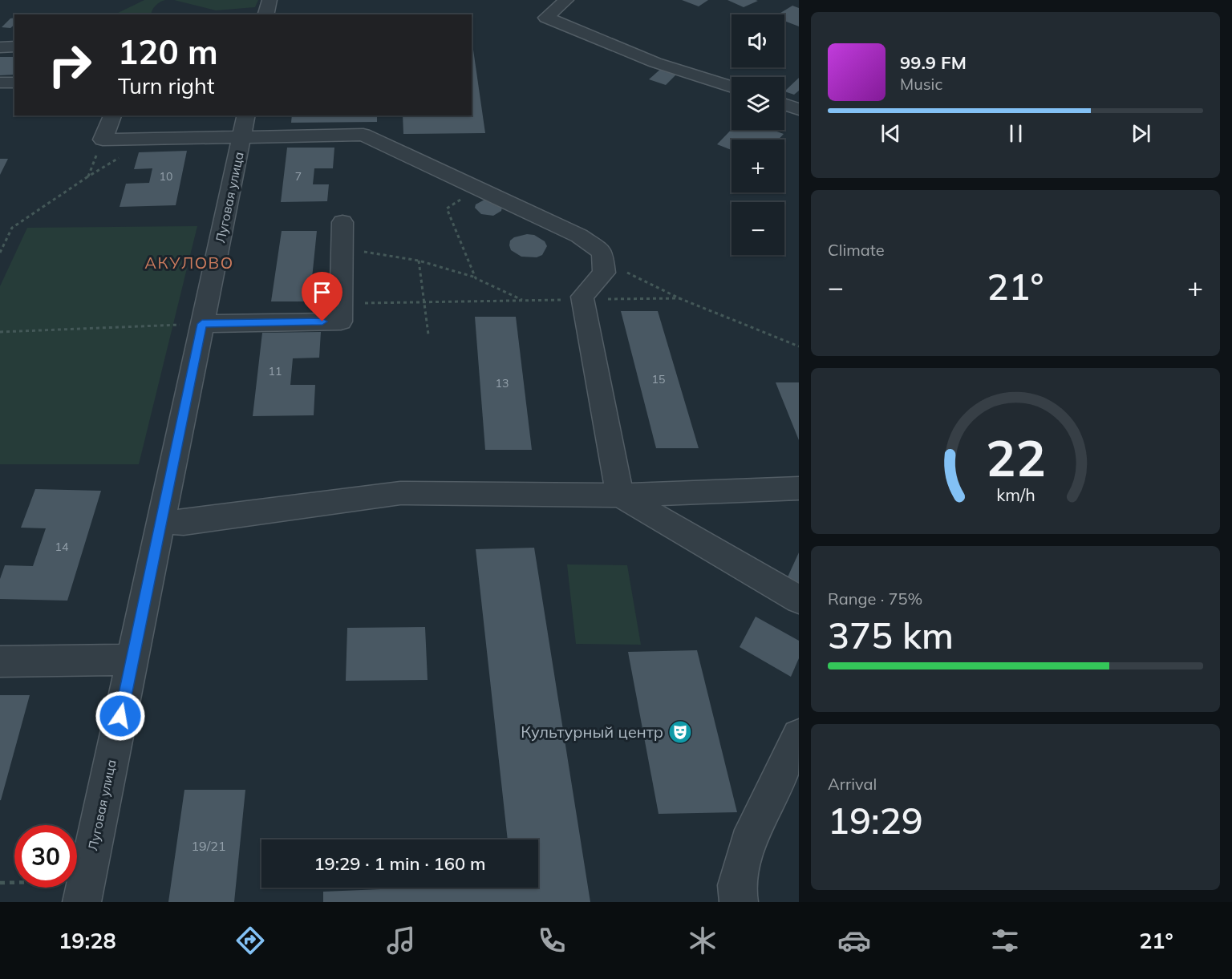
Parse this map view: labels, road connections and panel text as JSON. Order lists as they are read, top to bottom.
{
  "streets": {
    "street": ["Луговая улица"]
  },
  "districts": ["АКУЛОВО"],
  "places": {
    "theatre": ["Культурный центр"]
  },
  "house_numbers": [
    "10",
    "7",
    "11",
    "15",
    "13",
    "14",
    "19/21"
  ],
  "page": {
    "map_buttons": ["+", "−"],
    "turn": ["120 m", "Turn right"],
    "song": ["99.9 FM", "Music"],
    "tile": [
      "Climate",
      ["Range · 75%", "375 km"],
      ["Arrival", "19:29"]
    ],
    "heat": ["−", "21°", "+"],
    "limit": "30",
    "trip": "19:29 · 1 min · 160 m",
    "tabs": ["19:28", "21°"],
    "gauge": ["22", "km/h"]
  }
}
